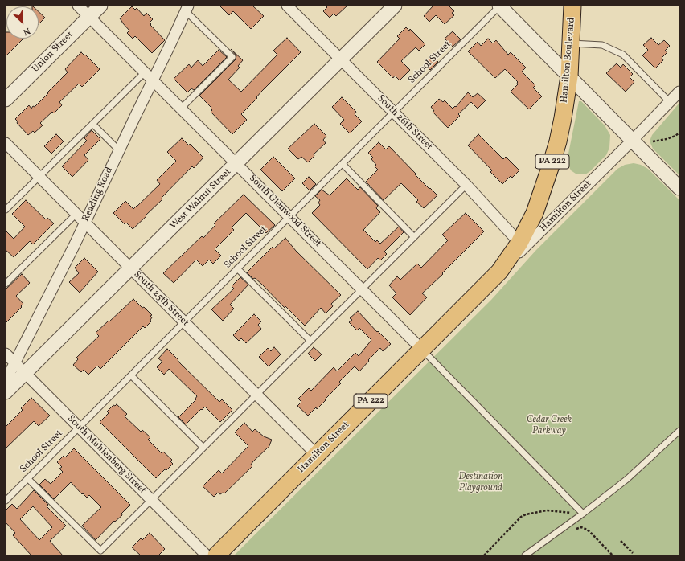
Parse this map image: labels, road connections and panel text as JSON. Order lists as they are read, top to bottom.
{
  "streets": {
    "main road": ["Hamilton Boulevard", "PA 222", "Hamilton Street"],
    "street": [
      "Union Street",
      "South 26th Street",
      "Reading Road",
      "West Walnut Street",
      "South Glenwood Street",
      "South 25th Street",
      "South Muhlenberg Street"
    ],
    "lane": ["School Street"]
  },
  "crossings": [
    ["Union Street", "South Glenwood Street"],
    ["Hamilton Boulevard", "South 26th Street"],
    ["Hamilton Boulevard", "Hamilton Street"],
    ["School Street", "South 26th Street"],
    ["School Street", "South Glenwood Street"],
    ["School Street", "South 25th Street"],
    ["School Street", "South Muhlenberg Street"],
    ["South 26th Street", "West Walnut Street"],
    ["South 26th Street", "Hamilton Street"],
    ["Reading Road", "South Glenwood Street"],
    ["Reading Road", "South 25th Street"],
    ["Reading Road", "South Muhlenberg Street"],
    ["West Walnut Street", "South Glenwood Street"],
    ["West Walnut Street", "South 25th Street"],
    ["West Walnut Street", "South Muhlenberg Street"],
    ["Hamilton Street", "South Glenwood Street"],
    ["Hamilton Street", "South 25th Street"]
  ],
  "parks": ["Cedar Creek Parkway", "Destination Playground"],
  "north": "bottom right"
}
